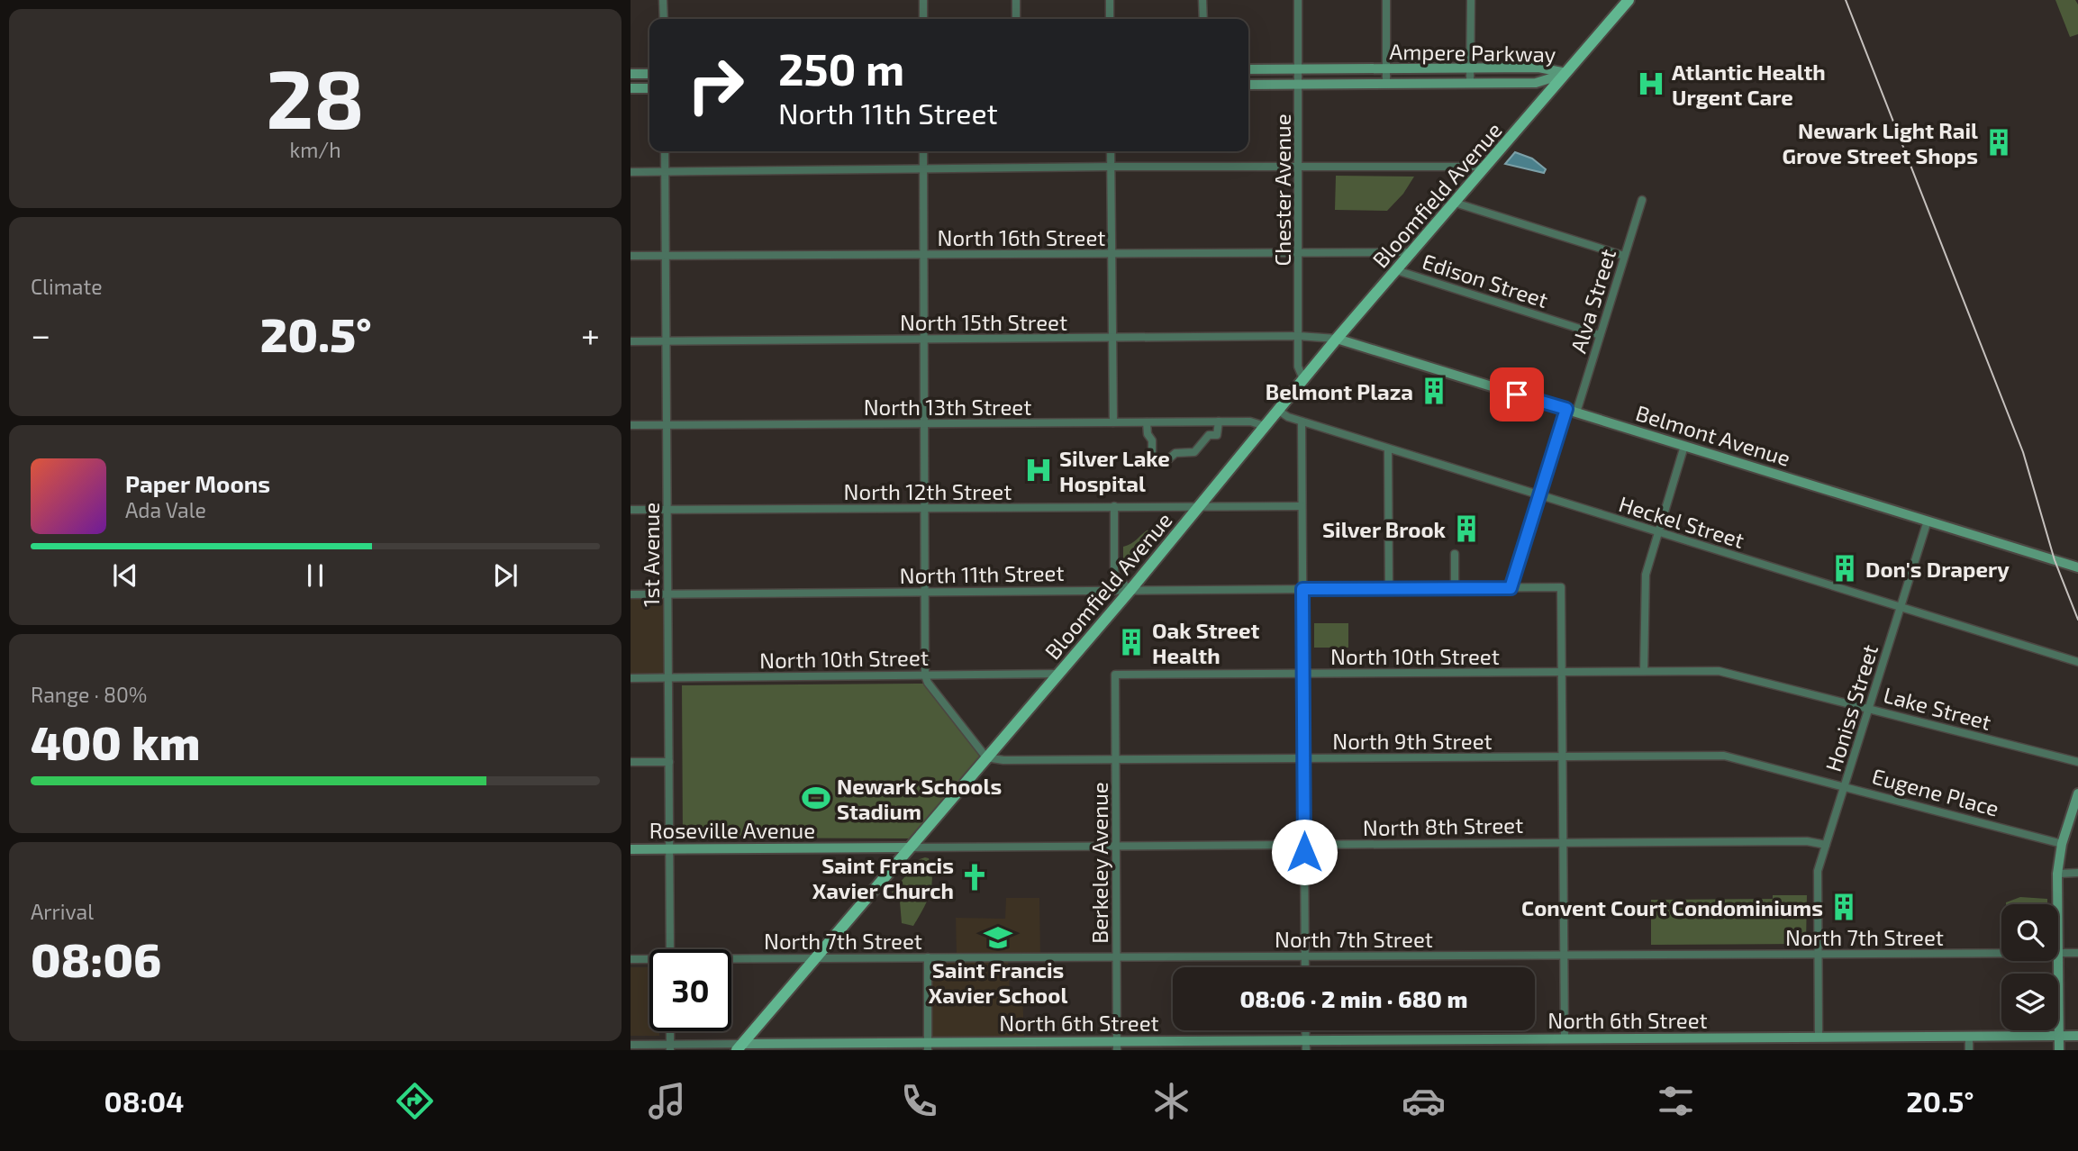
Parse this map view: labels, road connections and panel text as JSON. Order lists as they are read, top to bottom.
{
  "streets": {
    "main road": ["Bloomfield Avenue"],
    "street": [
      "Ampere Parkway",
      "Chester Avenue",
      "North 16th Street",
      "Edison Street",
      "Alva Street",
      "North 15th Street",
      "North 13th Street",
      "Belmont Avenue",
      "North 12th Street",
      "Heckel Street",
      "1st Avenue",
      "North 11th Street",
      "North 10th Street",
      "Honiss Street",
      "Lake Street",
      "North 9th Street",
      "Eugene Place",
      "North 8th Street",
      "Roseville Avenue",
      "Berkeley Avenue",
      "North 7th Street",
      "North 6th Street"
    ]
  },
  "crossings": [
    ["Ampere Parkway", "Chester Avenue"],
    ["Ampere Parkway", "Bloomfield Avenue"],
    ["Chester Avenue", "Bloomfield Avenue"],
    ["Chester Avenue", "North 16th Street"],
    ["Chester Avenue", "North 15th Street"],
    ["Bloomfield Avenue", "North 16th Street"],
    ["Bloomfield Avenue", "Edison Street"],
    ["Bloomfield Avenue", "North 15th Street"],
    ["Bloomfield Avenue", "North 13th Street"],
    ["Bloomfield Avenue", "Belmont Avenue"],
    ["Bloomfield Avenue", "North 12th Street"],
    ["Bloomfield Avenue", "Heckel Street"],
    ["Bloomfield Avenue", "North 11th Street"],
    ["Bloomfield Avenue", "North 10th Street"],
    ["Bloomfield Avenue", "North 9th Street"],
    ["Bloomfield Avenue", "North 8th Street"],
    ["Bloomfield Avenue", "Roseville Avenue"],
    ["Bloomfield Avenue", "North 7th Street"],
    ["Bloomfield Avenue", "North 6th Street"],
    ["North 16th Street", "1st Avenue"],
    ["Edison Street", "Alva Street"],
    ["Alva Street", "Belmont Avenue"],
    ["Alva Street", "Heckel Street"],
    ["Alva Street", "North 11th Street"],
    ["North 15th Street", "Belmont Avenue"],
    ["North 15th Street", "1st Avenue"],
    ["North 13th Street", "1st Avenue"],
    ["Belmont Avenue", "Honiss Street"],
    ["North 12th Street", "1st Avenue"],
    ["Heckel Street", "Honiss Street"],
    ["1st Avenue", "North 11th Street"],
    ["1st Avenue", "North 10th Street"],
    ["1st Avenue", "Roseville Avenue"],
    ["North 11th Street", "North 10th Street"],
    ["North 10th Street", "Lake Street"],
    ["North 10th Street", "Berkeley Avenue"],
    ["Honiss Street", "Lake Street"],
    ["Honiss Street", "Eugene Place"],
    ["Honiss Street", "North 8th Street"],
    ["Honiss Street", "North 7th Street"],
    ["Honiss Street", "North 6th Street"],
    ["North 9th Street", "Eugene Place"],
    ["North 9th Street", "Berkeley Avenue"],
    ["North 8th Street", "Roseville Avenue"],
    ["North 8th Street", "Berkeley Avenue"],
    ["Berkeley Avenue", "North 7th Street"],
    ["Berkeley Avenue", "North 6th Street"]
  ],
  "places": {
    "hospital": ["Atlantic Health Urgent Care", "Silver Lake Hospital"],
    "building": [
      "Newark Light Rail Grove Street Shops",
      "Belmont Plaza",
      "Silver Brook",
      "Don's Drapery",
      "Oak Street Health",
      "Convent Court Condominiums"
    ],
    "sports": ["Newark Schools Stadium"],
    "church": ["Saint Francis Xavier Church"],
    "school or university": ["Saint Francis Xavier School"]
  },
  "page": {
    "tile": [
      ["28", "km/h"],
      "Climate",
      ["Range · 80%", "400 km"],
      ["Arrival", "08:06"]
    ],
    "turn": ["250 m", "North 11th Street"],
    "heat": ["−", "20.5°", "+"],
    "song": ["Paper Moons", "Ada Vale"],
    "limit": "30",
    "trip": "08:06 · 2 min · 680 m",
    "tabs": ["08:04", "20.5°"]
  }
}
